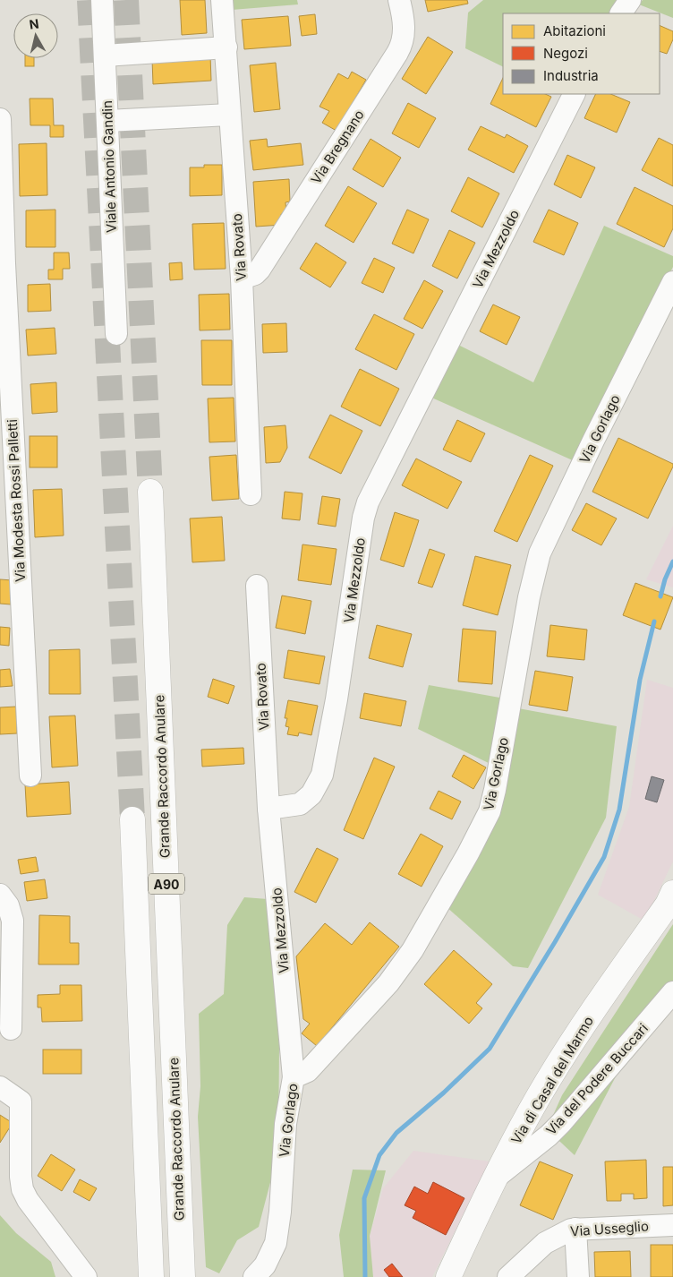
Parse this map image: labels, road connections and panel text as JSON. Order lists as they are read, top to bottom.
{
  "streets": {
    "main road": ["Grande Raccordo Anulare", "A90", "Via di Casal del Marmo"],
    "street": [
      "Via Bregnano",
      "Viale Antonio Gandin",
      "Via Rovato",
      "Via Mezzoldo",
      "Via Gorlago",
      "Via Modesta Rossi Palletti",
      "Via del Podere Buccari",
      "Via Usseglio"
    ]
  },
  "crossings": [
    ["Via Bregnano", "Via Rovato"],
    ["Via Rovato", "Via Mezzoldo"],
    ["Via Mezzoldo", "Via Gorlago"],
    ["Via del Podere Buccari", "Via di Casal del Marmo"]
  ],
  "legend": ["Abitazioni", "Negozi", "Industria"],
  "north": "top"
}
